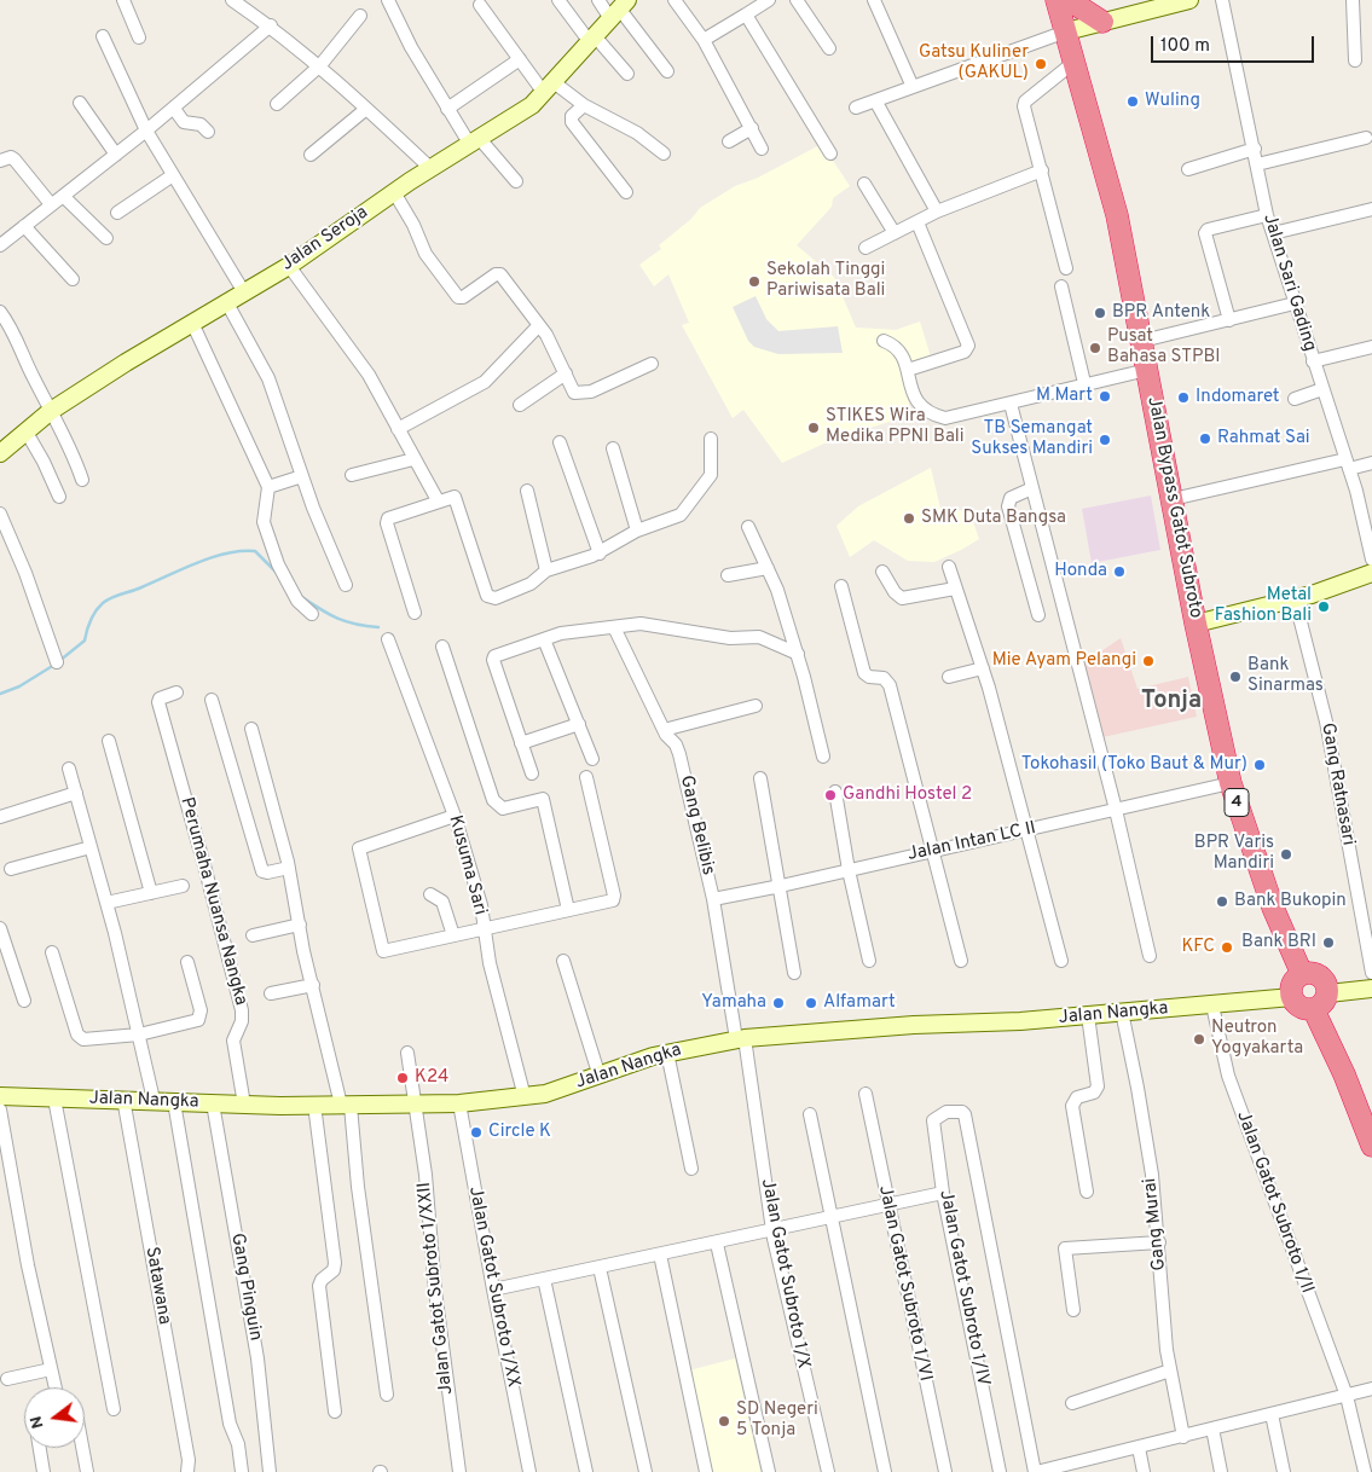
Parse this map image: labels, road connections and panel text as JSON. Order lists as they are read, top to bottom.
{
  "streets": {
    "highway": ["Jalan Bypass Gatot Subroto", "4"],
    "main road": ["Jalan Seroja", "Jalan Nangka"],
    "street": [
      "Jalan Sari Gading",
      "Gang Ratnasari",
      "Gang Belibis",
      "Jalan Intan LC II",
      "Kusuma Sari",
      "Perumaha Nuansa Nangka",
      "Jalan Gatot Subroto 1/II",
      "Gang Murai",
      "Jalan Gatot Subroto 1/X",
      "Jalan Gatot Subroto 1/VI",
      "Satawana",
      "Gang Pinguin",
      "Jalan Gatot Subroto 1/XX",
      "Jalan Gatot Subroto 1/XXII",
      "Jalan Gatot Subroto 1/IV"
    ]
  },
  "crossings": [
    ["Jalan Bypass Gatot Subroto", "Jalan Intan LC II"],
    ["Jalan Bypass Gatot Subroto", "Jalan Nangka"],
    ["Gang Belibis", "Jalan Intan LC II"],
    ["Gang Belibis", "Jalan Nangka"],
    ["Gang Belibis", "Jalan Gatot Subroto 1/X"],
    ["Kusuma Sari", "Jalan Nangka"],
    ["Perumaha Nuansa Nangka", "Jalan Nangka"],
    ["Jalan Nangka", "Jalan Gatot Subroto 1/II"],
    ["Jalan Nangka", "Gang Murai"],
    ["Jalan Nangka", "Jalan Gatot Subroto 1/X"],
    ["Jalan Nangka", "Satawana"],
    ["Jalan Nangka", "Gang Pinguin"],
    ["Jalan Nangka", "Jalan Gatot Subroto 1/XX"],
    ["Jalan Nangka", "Jalan Gatot Subroto 1/XXII"]
  ],
  "districts": ["Tonja"],
  "places": [
    "Gatsu Kuliner (GAKUL)",
    "Wuling",
    "Sekolah Tinggi Pariwisata Bali",
    "BPR Antenk",
    "Pusat Bahasa STPBI",
    "M Mart",
    "Indomaret",
    "STIKES Wira Medika PPNI Bali",
    "Rahmat Sai",
    "TB Semangat Sukses Mandiri",
    "SMK Duta Bangsa",
    "Honda",
    "Metal Fashion Bali",
    "Mie Ayam Pelangi",
    "Bank Sinarmas",
    "Tokohasil (Toko Baut & Mur)",
    "Gandhi Hostel 2",
    "BPR Varis Mandiri",
    "Bank Bukopin",
    "Bank BRI",
    "KFC",
    "Yamaha",
    "Alfamart",
    "Neutron Yogyakarta",
    "K24",
    "Circle K",
    "SD Negeri 5 Tonja"
  ],
  "scale_bar": "100 m",
  "north": "left"
}
